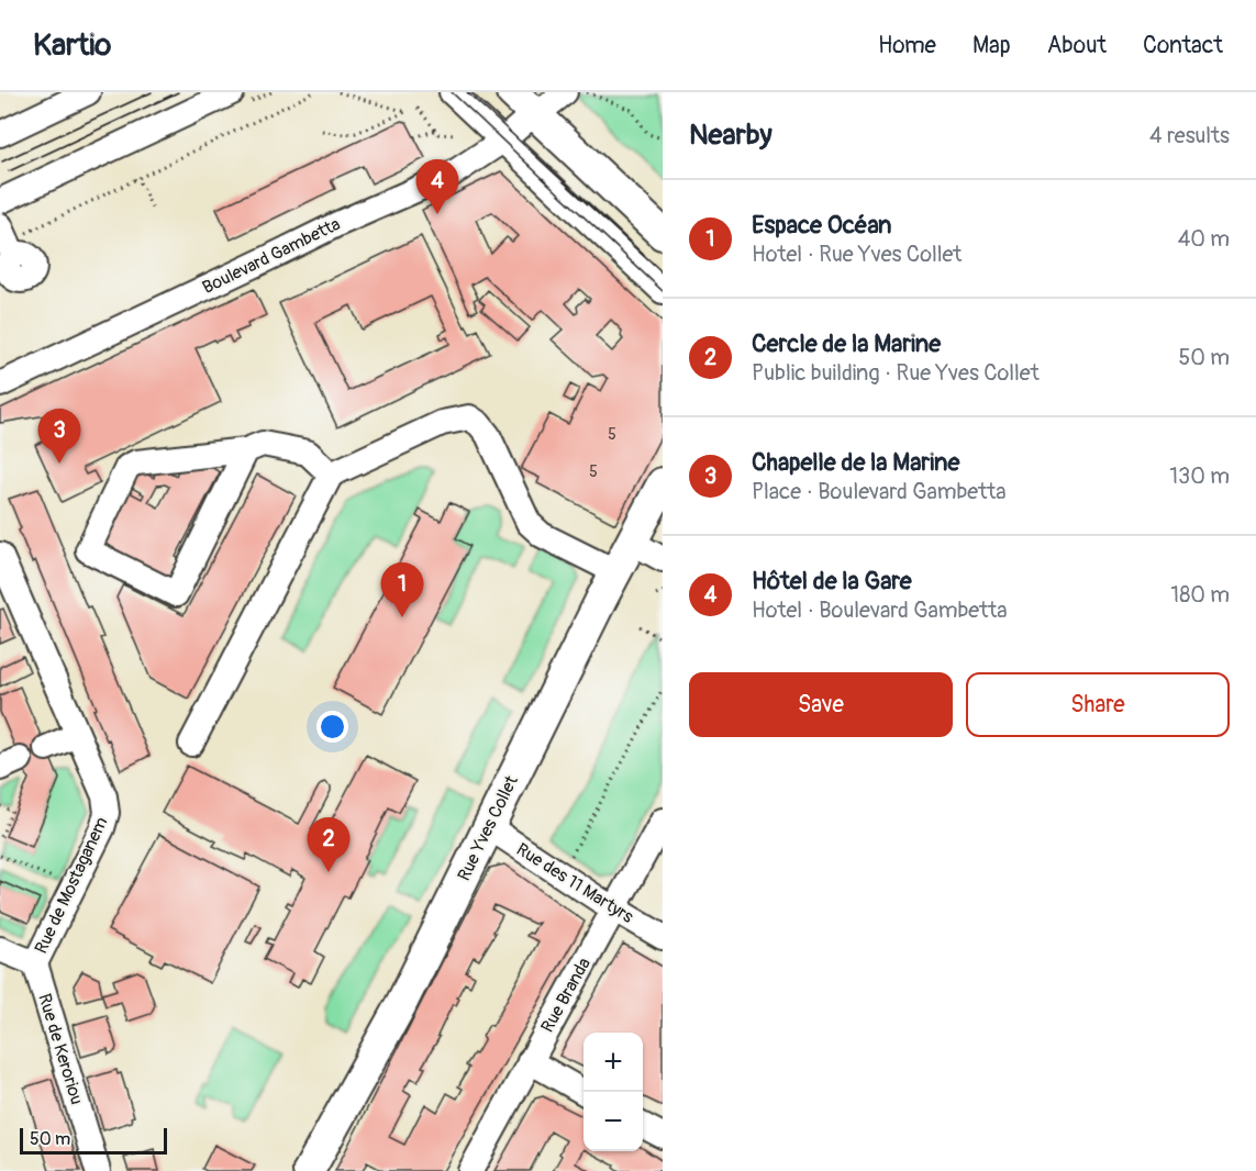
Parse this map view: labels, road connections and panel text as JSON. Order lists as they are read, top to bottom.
{
  "streets": {
    "main road": ["Rue Yves Collet"],
    "street": [
      "Boulevard Gambetta",
      "Rue des 11 Martyrs",
      "Rue de Mostaganem",
      "Rue Branda",
      "Rue de Keroriou"
    ]
  },
  "crossings": [
    ["Rue Yves Collet", "Rue des 11 Martyrs"],
    ["Rue des 11 Martyrs", "Rue Branda"],
    ["Rue de Mostaganem", "Rue de Keroriou"]
  ],
  "house_numbers": ["5", "5"],
  "scale_bar": "50 m",
  "page": {
    "header": "Kartio",
    "nav": [
      "Home",
      "Map",
      "About",
      "Contact"
    ],
    "heading": ["Nearby", "4 results"],
    "pins": [
      "4",
      "3",
      "1",
      "2"
    ],
    "list": [
      {
        "mark": "1",
        "name": "Espace Océan",
        "note": "Hotel · Rue Yves Collet",
        "value": "40 m"
      },
      {
        "mark": "2",
        "name": "Cercle de la Marine",
        "note": "Public building · Rue Yves Collet",
        "value": "50 m"
      },
      {
        "mark": "3",
        "name": "Chapelle de la Marine",
        "note": "Place · Boulevard Gambetta",
        "value": "130 m"
      },
      {
        "mark": "4",
        "name": "Hôtel de la Gare",
        "note": "Hotel · Boulevard Gambetta",
        "value": "180 m"
      }
    ],
    "buttons": ["Save", "Share"],
    "map_buttons": ["+", "−"],
    "scale": "50 m"
  }
}
